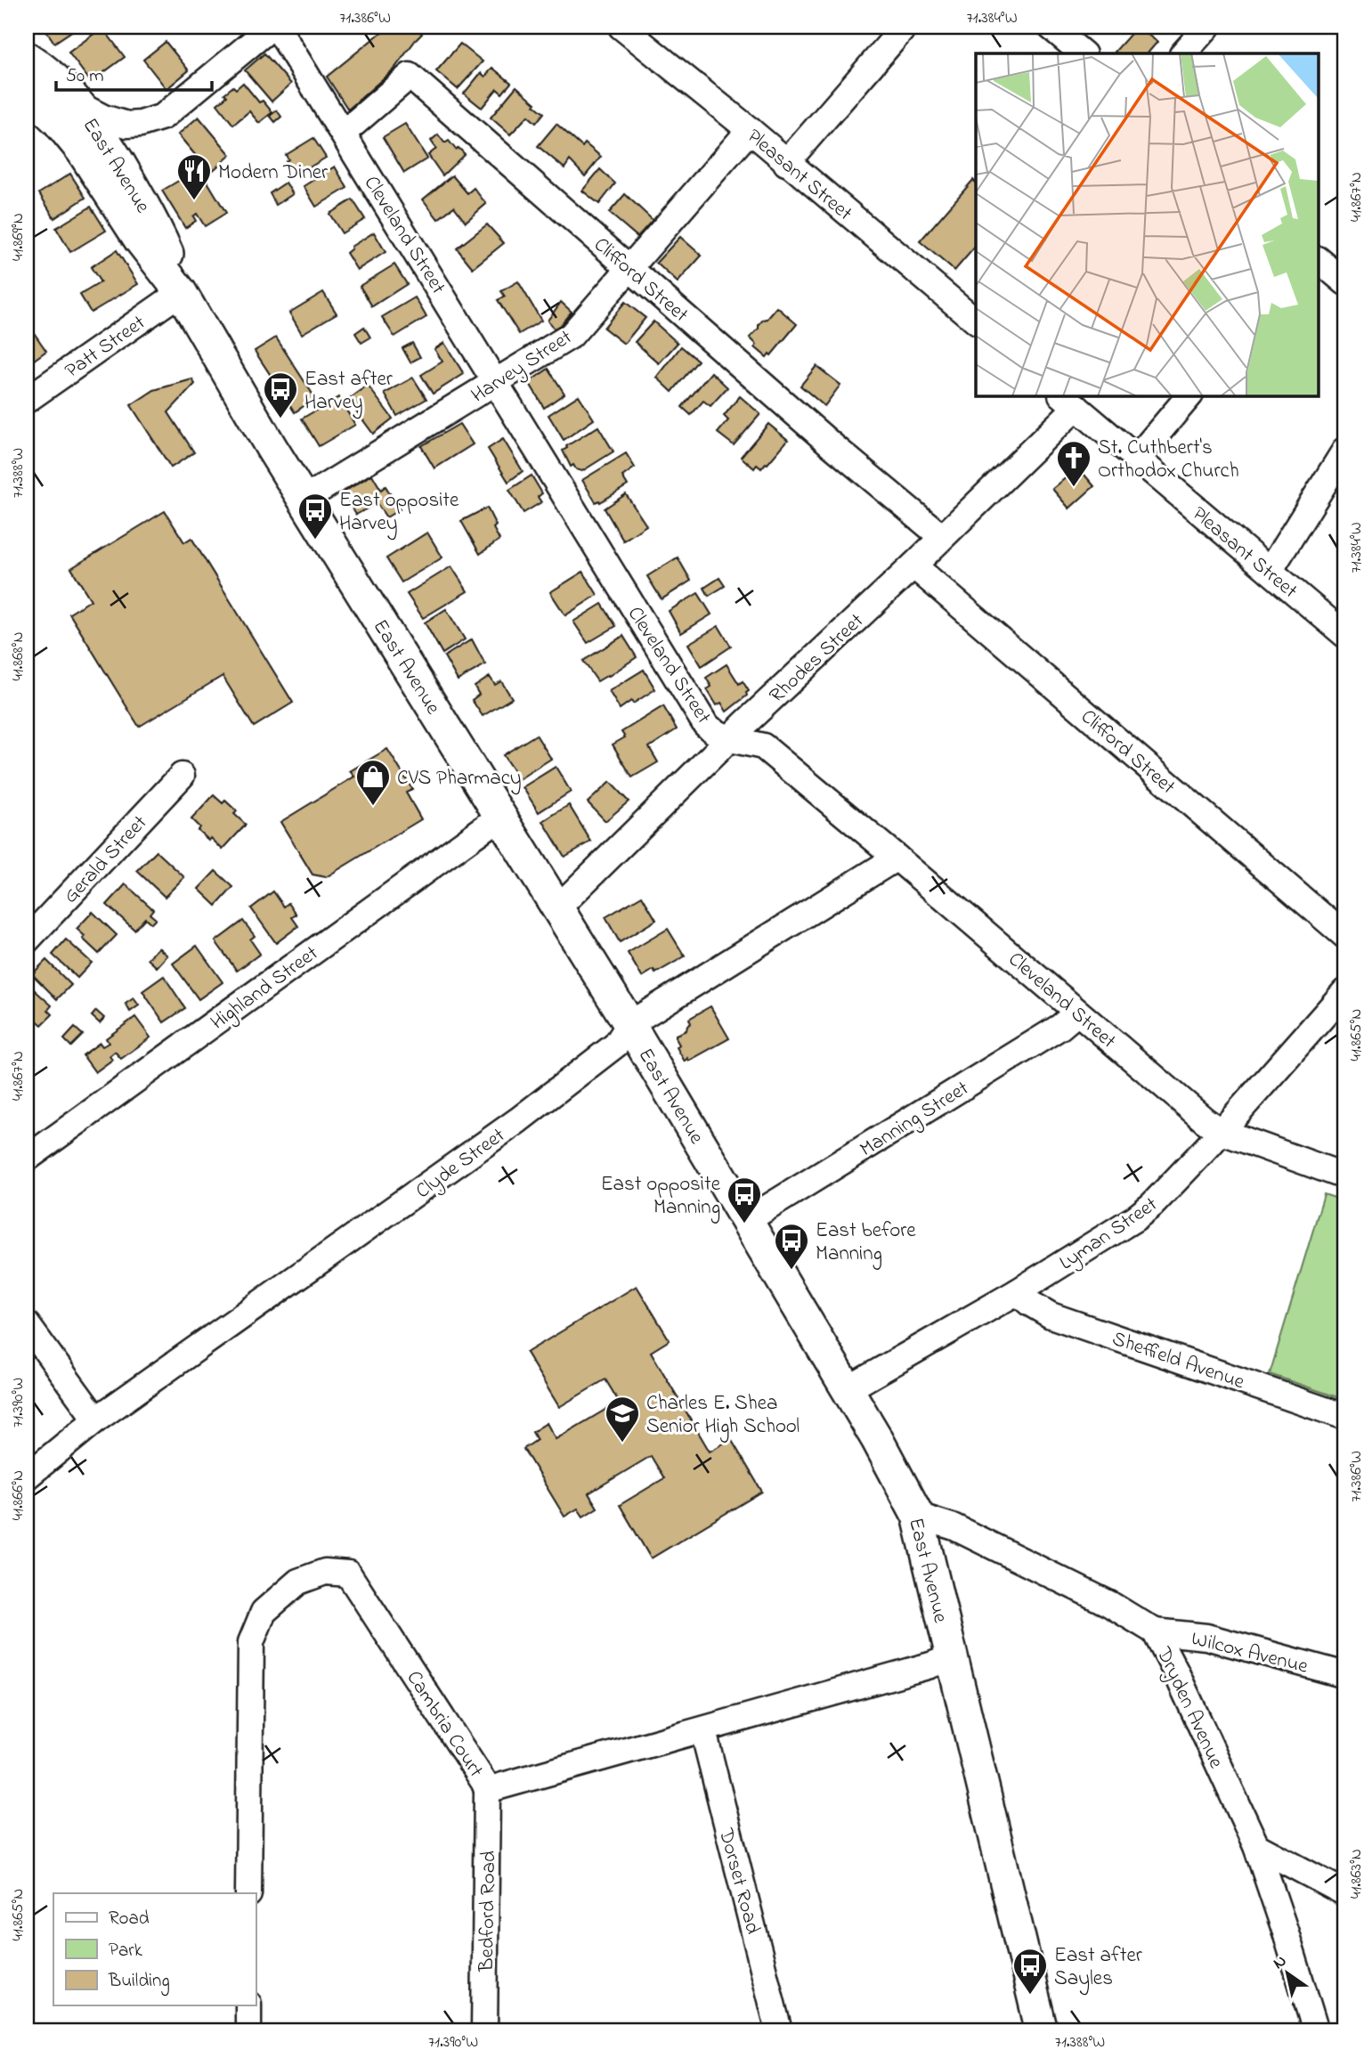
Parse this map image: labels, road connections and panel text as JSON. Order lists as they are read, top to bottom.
{
  "streets": {
    "main road": ["East Avenue"],
    "street": [
      "Pleasant Street",
      "Cleveland Street",
      "Clifford Street",
      "Patt Street",
      "Harvey Street",
      "Rhodes Street",
      "Gerald Street",
      "Highland Street",
      "Manning Street",
      "Clyde Street",
      "Lyman Street",
      "Sheffield Avenue",
      "Wilcox Avenue",
      "Dryden Avenue",
      "Cambria Court",
      "Dorset Road",
      "Bedford Road"
    ]
  },
  "crossings": [
    ["East Avenue", "Patt Street"],
    ["East Avenue", "Harvey Street"],
    ["East Avenue", "Rhodes Street"],
    ["East Avenue", "Highland Street"],
    ["East Avenue", "Manning Street"],
    ["East Avenue", "Clyde Street"],
    ["East Avenue", "Lyman Street"],
    ["East Avenue", "Dryden Avenue"],
    ["East Avenue", "Cambria Court"],
    ["Pleasant Street", "Harvey Street"],
    ["Pleasant Street", "Rhodes Street"],
    ["Cleveland Street", "Clifford Street"],
    ["Cleveland Street", "Harvey Street"],
    ["Cleveland Street", "Rhodes Street"],
    ["Cleveland Street", "Manning Street"],
    ["Cleveland Street", "Clyde Street"],
    ["Cleveland Street", "Lyman Street"],
    ["Clifford Street", "Harvey Street"],
    ["Clifford Street", "Rhodes Street"],
    ["Lyman Street", "Sheffield Avenue"],
    ["Wilcox Avenue", "Dryden Avenue"],
    ["Cambria Court", "Dorset Road"],
    ["Cambria Court", "Bedford Road"]
  ],
  "places": {
    "restaurant": ["Modern Diner"],
    "bus stop": [
      "East after Harvey",
      "East opposite Harvey",
      "East opposite Manning",
      "East before Manning",
      "East after Sayles"
    ],
    "church": ["St. Cuthbert's Orthodox Church"],
    "shop": ["CVS Pharmacy"],
    "school or university": ["Charles E. Shea Senior High School"]
  },
  "legend": ["Road", "Park", "Building"],
  "scale_bar": "50 m",
  "north": "top left",
  "coordinates": [
    "71.386°W",
    "71.384°W",
    "41.867°N",
    "41.869°N",
    "71.388°W",
    "41.868°N",
    "41.865°N",
    "71.390°W",
    "41.866°N",
    "41.863°N"
  ]
}
